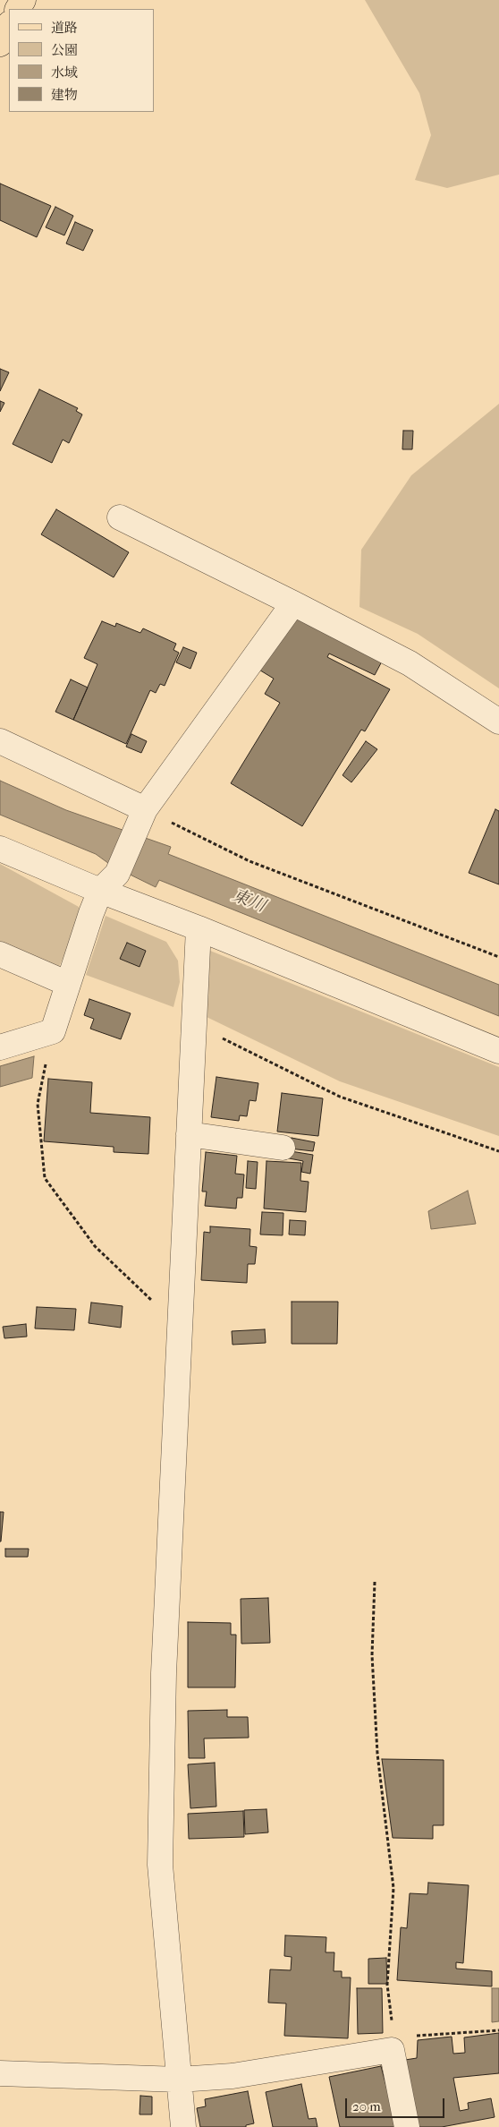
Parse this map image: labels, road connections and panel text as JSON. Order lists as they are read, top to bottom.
{
  "water": ["東川"],
  "legend": [
    "道路",
    "公園",
    "水域",
    "建物"
  ],
  "scale_bar": "20 m"
}
